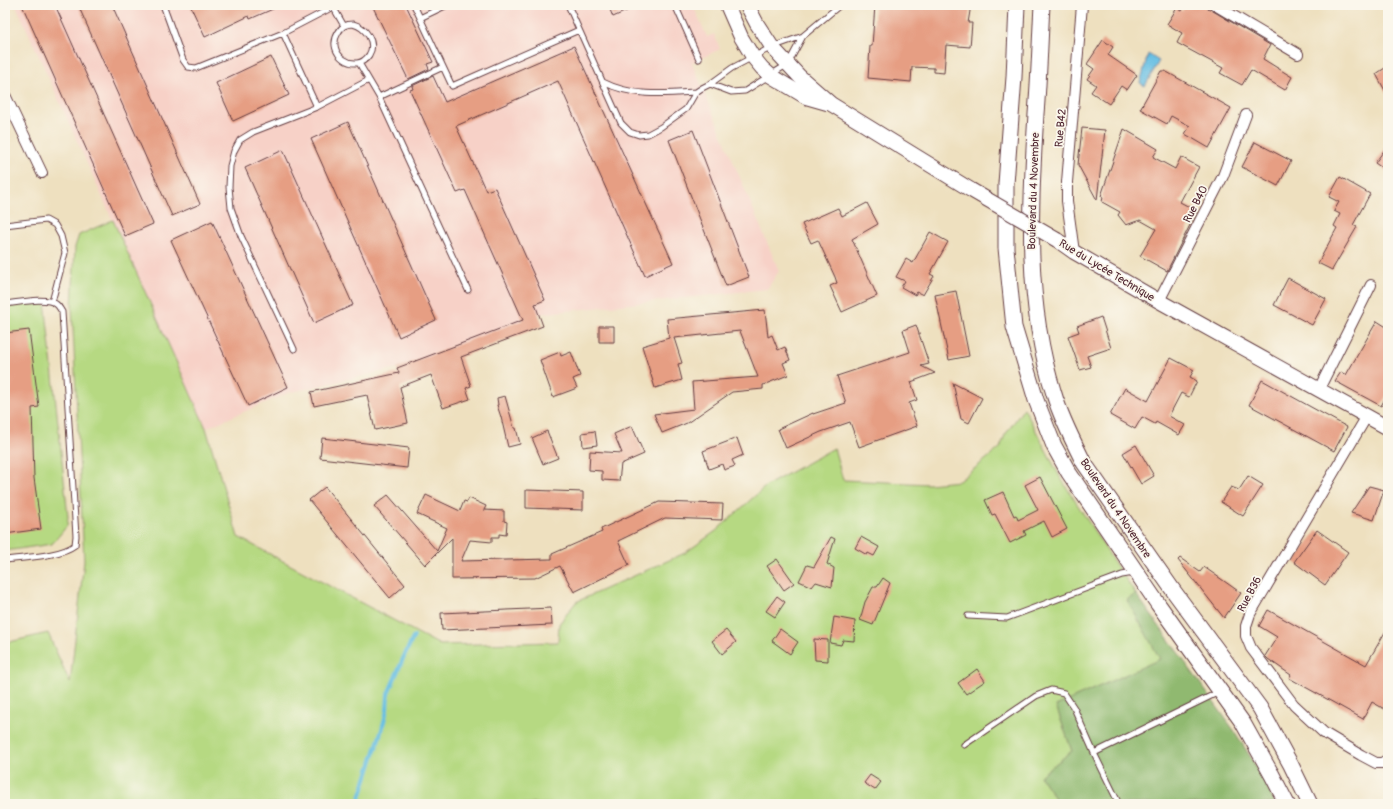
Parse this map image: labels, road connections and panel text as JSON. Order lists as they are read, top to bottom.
{
  "streets": {
    "main road": ["Boulevard du 4 Novembre"],
    "street": [
      "Rue B42",
      "Rue B40",
      "Rue du Lycée Technique",
      "Rue B36"
    ]
  },
  "crossings": [
    ["Rue B42", "Rue du Lycée Technique"],
    ["Rue B40", "Rue du Lycée Technique"],
    ["Rue du Lycée Technique", "Rue B36"]
  ]
}
